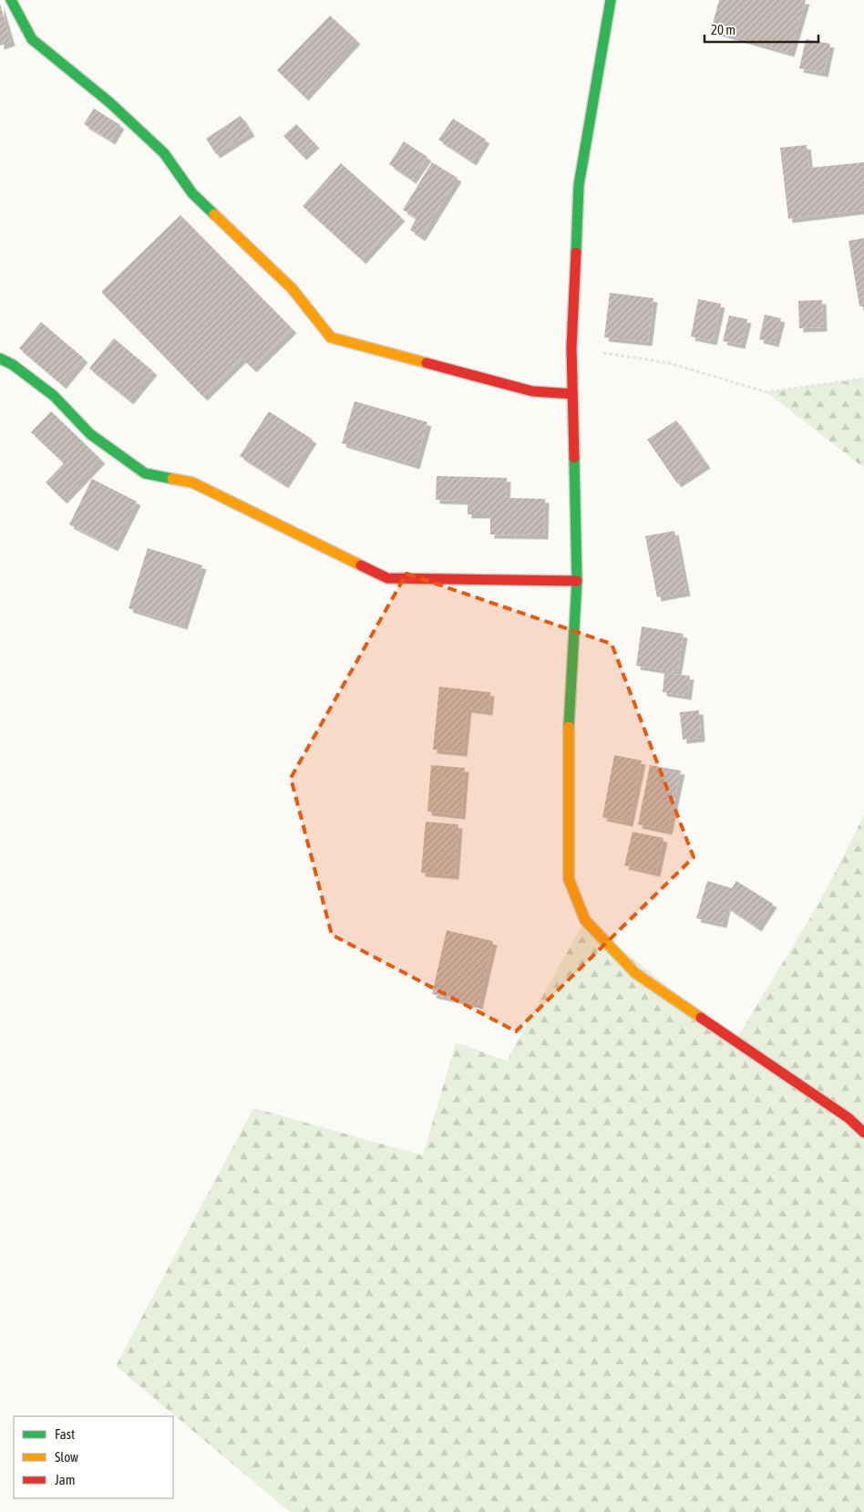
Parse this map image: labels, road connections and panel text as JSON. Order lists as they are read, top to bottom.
{
  "legend": ["Fast", "Slow", "Jam"],
  "scale_bar": "20 m"
}
